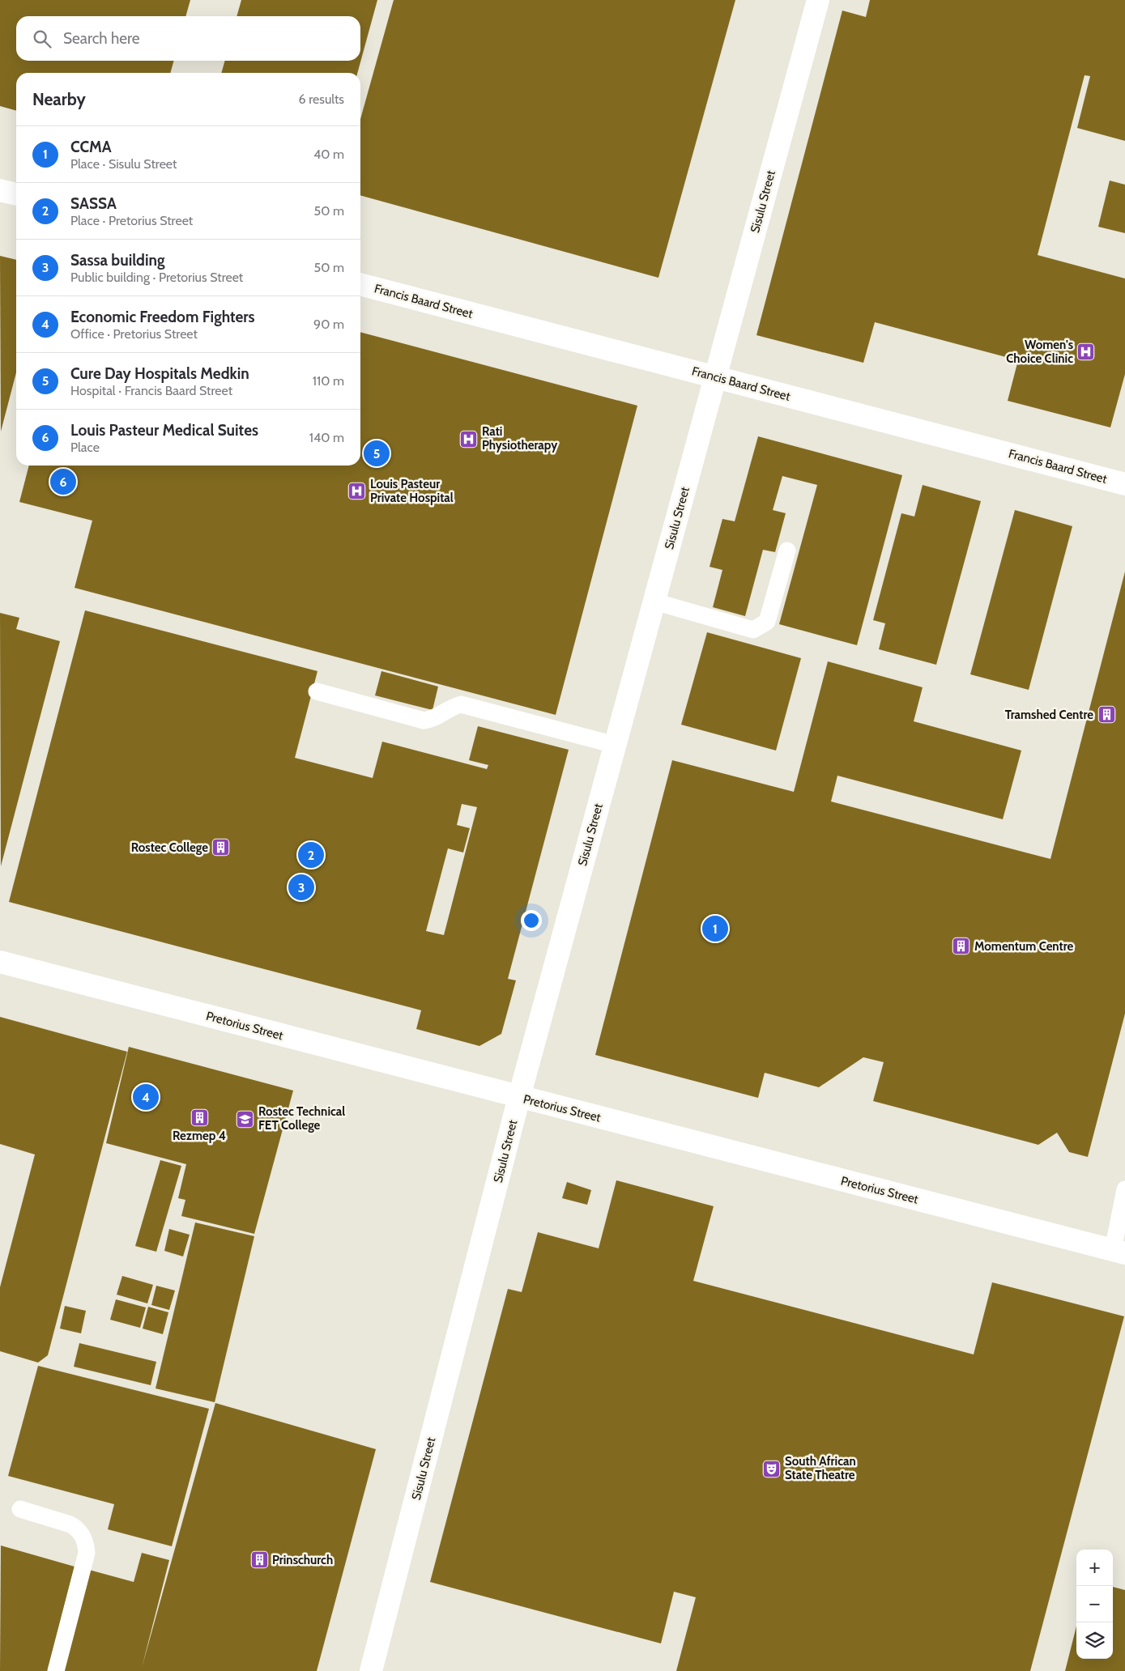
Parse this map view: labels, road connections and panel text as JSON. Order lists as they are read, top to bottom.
{
  "streets": {
    "street": ["Sisulu Street", "Francis Baard Street", "Pretorius Street"]
  },
  "crossings": [
    ["Sisulu Street", "Francis Baard Street"],
    ["Sisulu Street", "Pretorius Street"]
  ],
  "places": {
    "hospital": ["Women's Choice Clinic", "Rati Physiotherapy", "Louis Pasteur Private Hospital"],
    "building": [
      "Tramshed Centre",
      "Rostec College",
      "Momentum Centre",
      "Rezmep 4",
      "Prinschurch"
    ],
    "school or university": ["Rostec Technical FET College"],
    "theatre": ["South African State Theatre"]
  },
  "page": {
    "search": "Search here",
    "heading": ["Nearby", "6 results"],
    "list": [
      {
        "mark": "1",
        "name": "CCMA",
        "note": "Place · Sisulu Street",
        "value": "40 m"
      },
      {
        "mark": "2",
        "name": "SASSA",
        "note": "Place · Pretorius Street",
        "value": "50 m"
      },
      {
        "mark": "3",
        "name": "Sassa building",
        "note": "Public building · Pretorius Street",
        "value": "50 m"
      },
      {
        "mark": "4",
        "name": "Economic Freedom Fighters",
        "note": "Office · Pretorius Street",
        "value": "90 m"
      },
      {
        "mark": "5",
        "name": "Cure Day Hospitals Medkin",
        "note": "Hospital · Francis Baard Street",
        "value": "110 m"
      },
      {
        "mark": "6",
        "name": "Louis Pasteur Medical Suites",
        "note": "Place",
        "value": "140 m"
      }
    ],
    "pins": [
      "5",
      "6",
      "2",
      "3",
      "1",
      "4"
    ],
    "map_buttons": ["+", "−"]
  }
}
